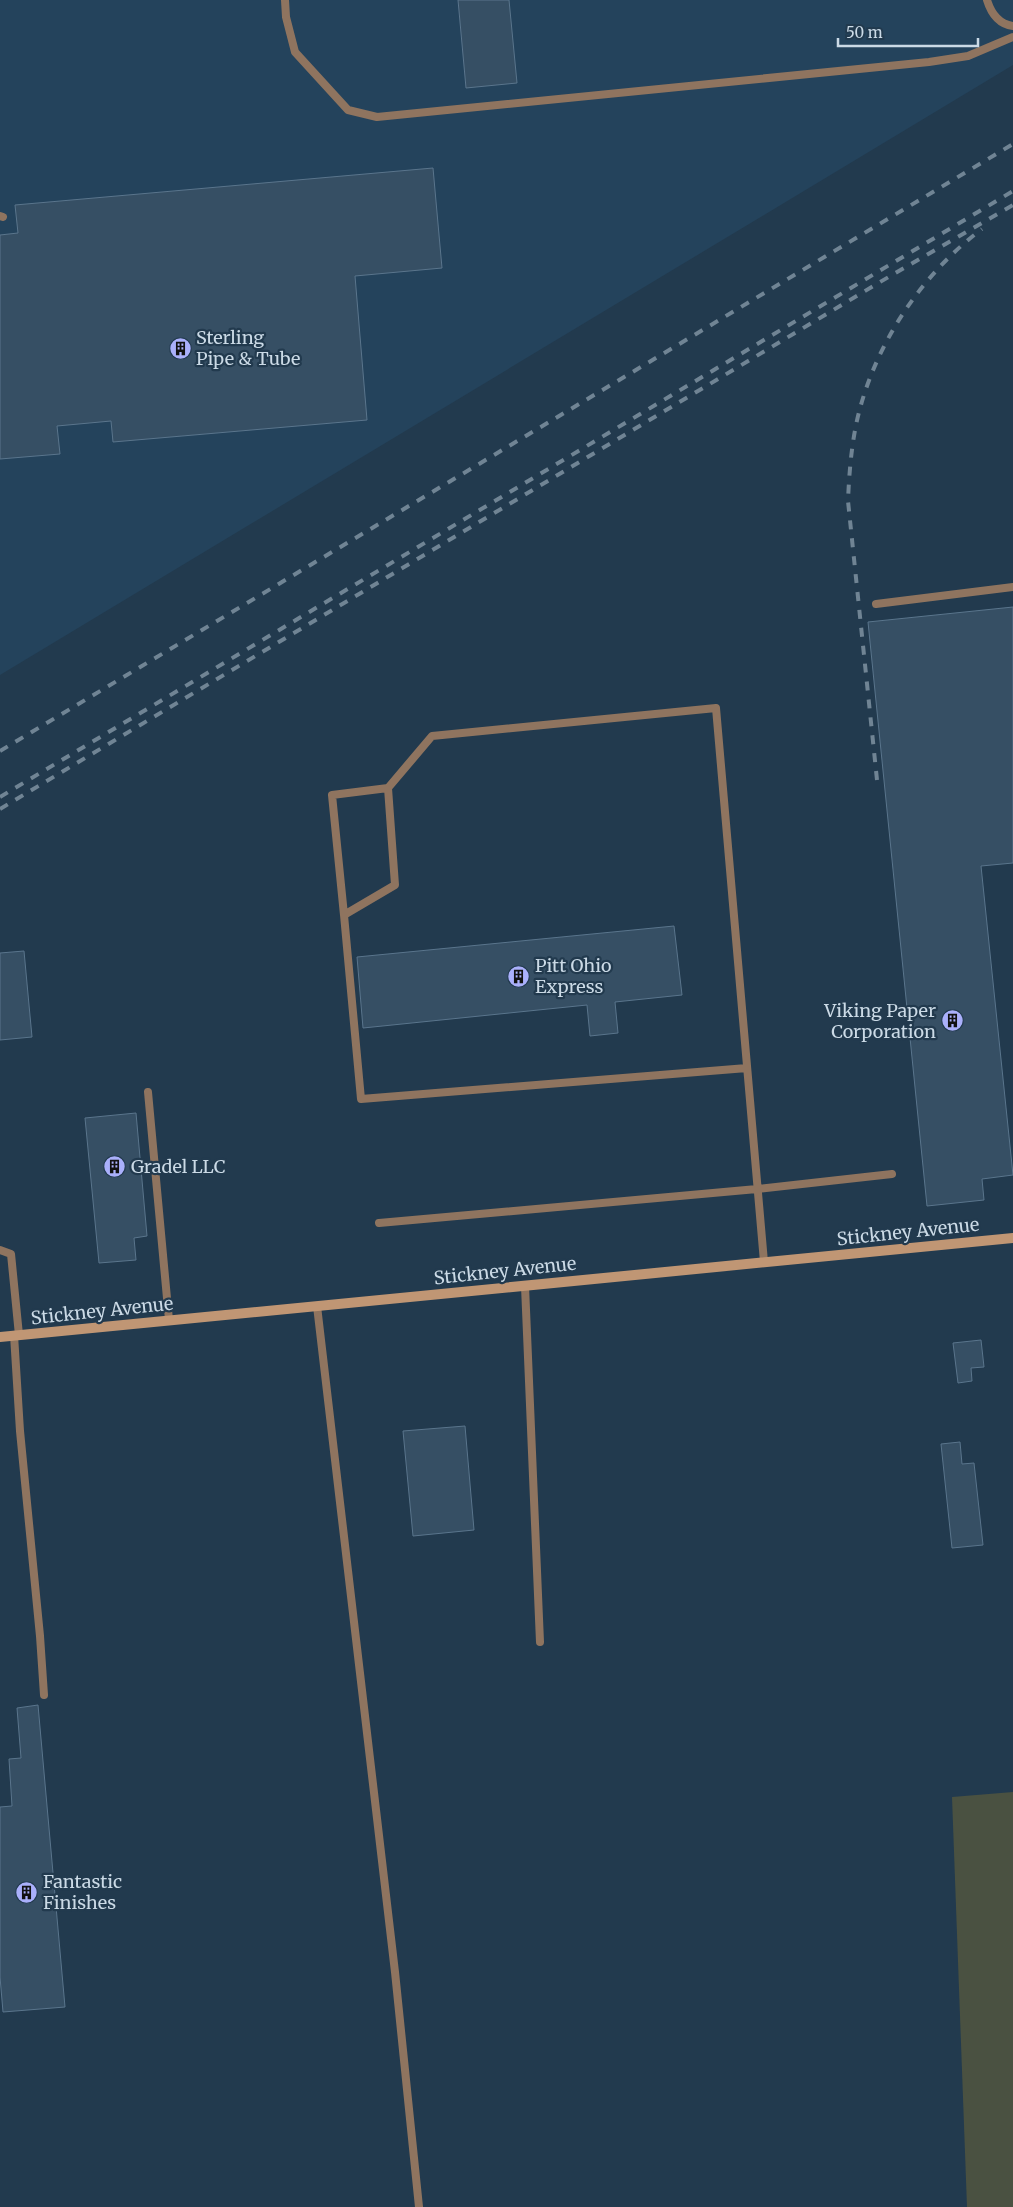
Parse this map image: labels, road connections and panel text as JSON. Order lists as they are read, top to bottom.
{
  "streets": {
    "street": ["Stickney Avenue"]
  },
  "places": {
    "building": [
      "Sterling Pipe & Tube",
      "Pitt Ohio Express",
      "Viking Paper Corporation",
      "Gradel LLC",
      "Fantastic Finishes"
    ]
  },
  "scale_bar": "50 m"
}
